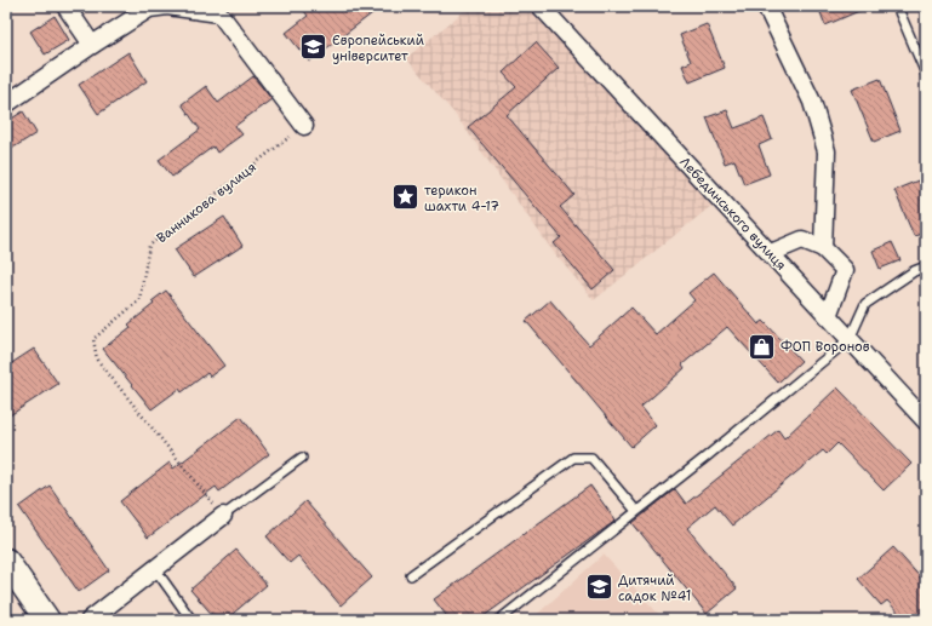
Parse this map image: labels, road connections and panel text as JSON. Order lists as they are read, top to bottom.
{
  "streets": {
    "street": ["Лебединського вулиця"],
    "path": ["Ванникова вулиця"]
  },
  "places": {
    "school or university": ["Європейський університет", "Дитячий садок №41"],
    "place": ["терикон шахти 4-17"],
    "shop": ["ФОП Воронов"]
  }
}
